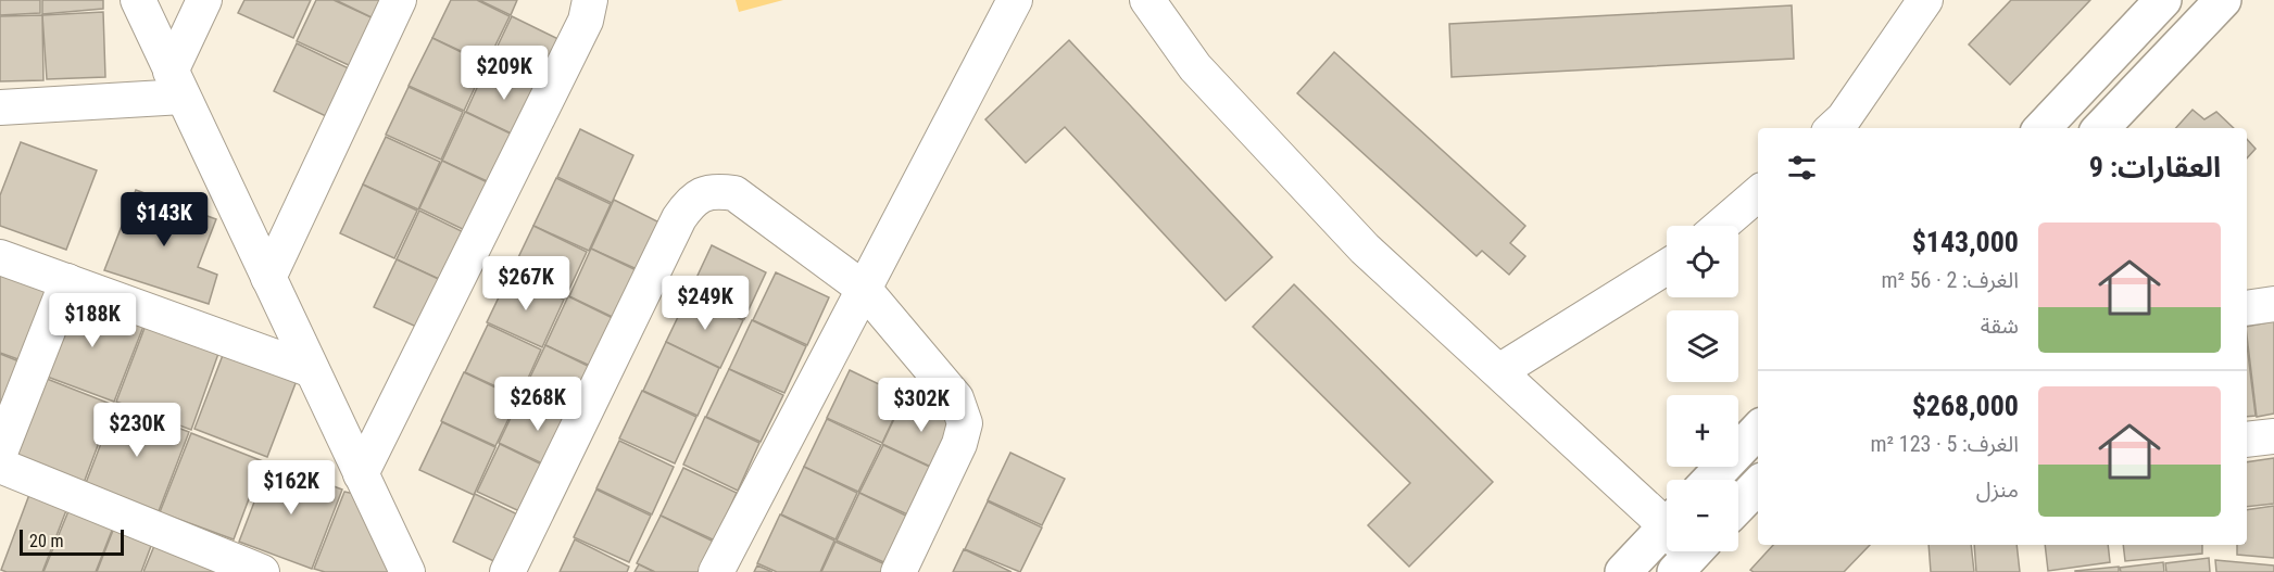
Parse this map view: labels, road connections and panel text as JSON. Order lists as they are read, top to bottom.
{
  "scale_bar": "20 m",
  "page": {
    "price": [
      "$209K",
      "$143K",
      "$267K",
      "$249K",
      "$188K",
      "$268K",
      "$302K",
      "$230K",
      "$162K"
    ],
    "heading": "العقارات: 9",
    "list": [
      {
        "name": "$143,000",
        "note": "الغرف: 2 · 56 m² · شقة"
      },
      {
        "name": "$268,000",
        "note": "الغرف: 5 · 123 m² · منزل"
      }
    ],
    "map_buttons": ["+", "−"],
    "scale": "20 m"
  }
}
